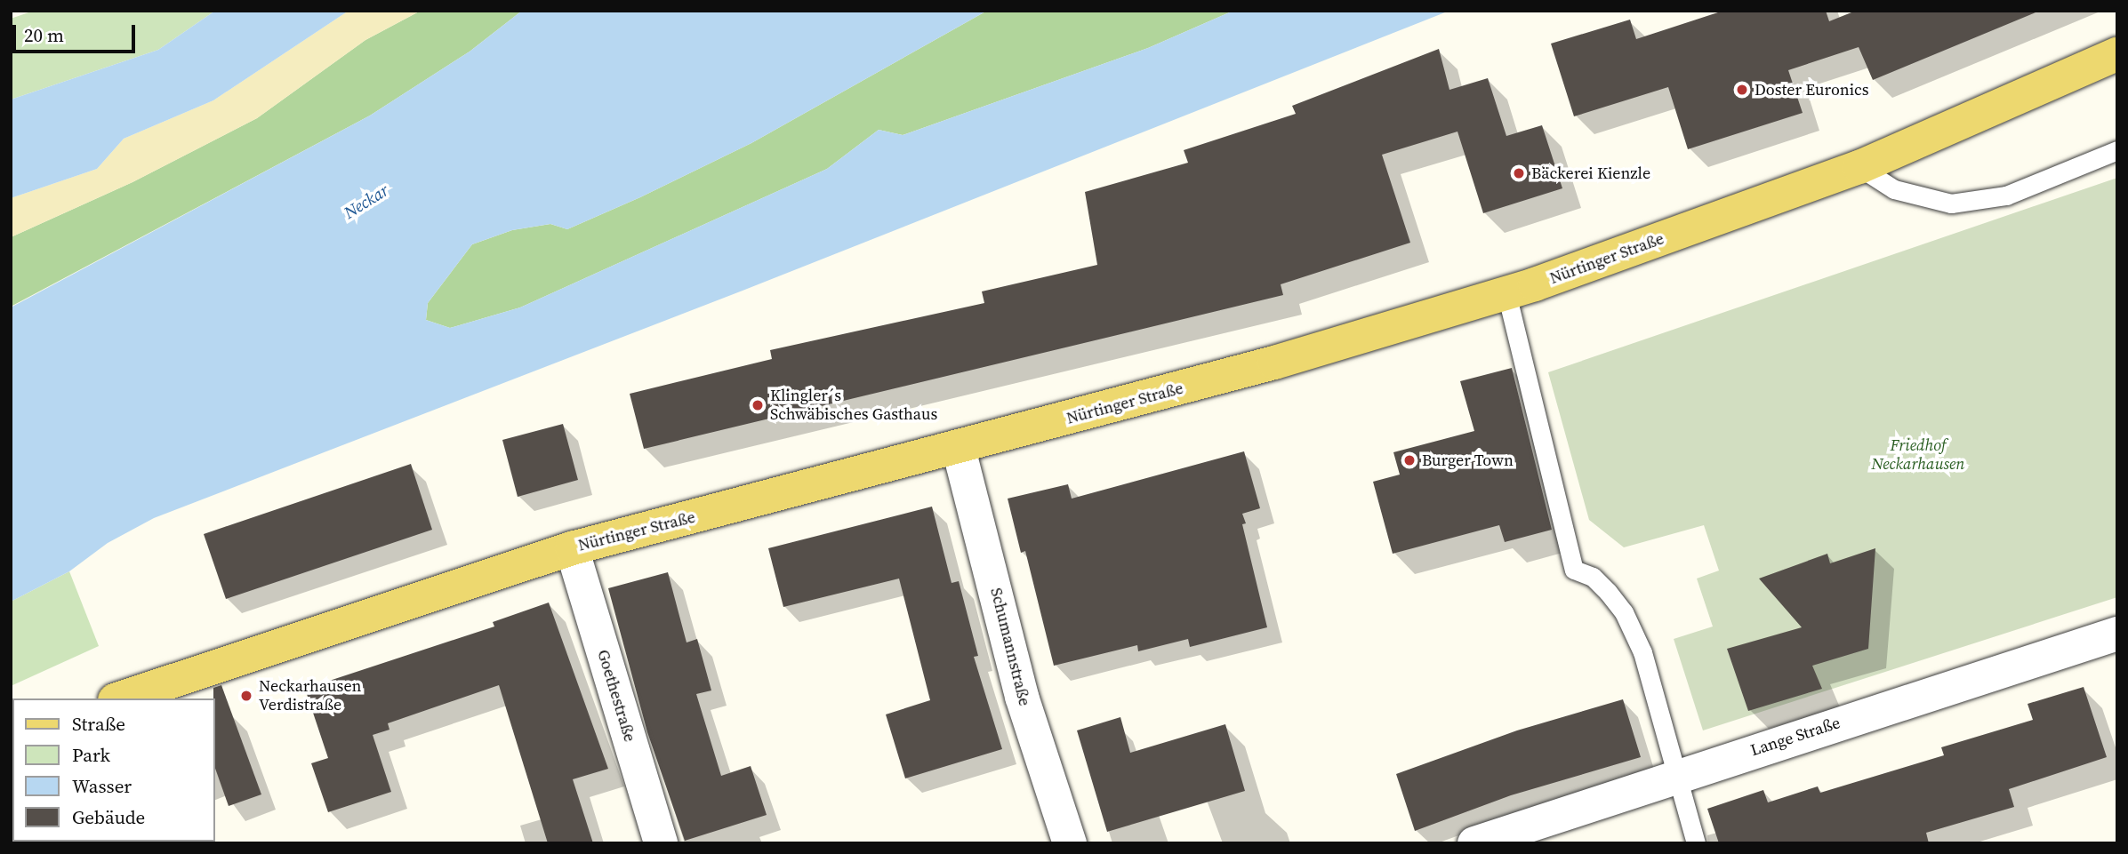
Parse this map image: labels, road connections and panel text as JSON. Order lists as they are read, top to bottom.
{
  "streets": {
    "main road": ["Nürtinger Straße"],
    "street": ["Schumannstraße", "Goethestraße", "Lange Straße"]
  },
  "crossings": [
    ["Nürtinger Straße", "Schumannstraße"],
    ["Nürtinger Straße", "Goethestraße"]
  ],
  "water": ["Neckar"],
  "parks": ["Friedhof Neckarhausen"],
  "places": [
    "Doster Euronics",
    "Bäckerei Kienzle",
    "Klingler´s Schwäbisches Gasthaus",
    "Burger Town",
    "Neckarhausen Verdistraße"
  ],
  "legend": [
    "Straße",
    "Park",
    "Wasser",
    "Gebäude"
  ],
  "scale_bar": "20 m"
}
